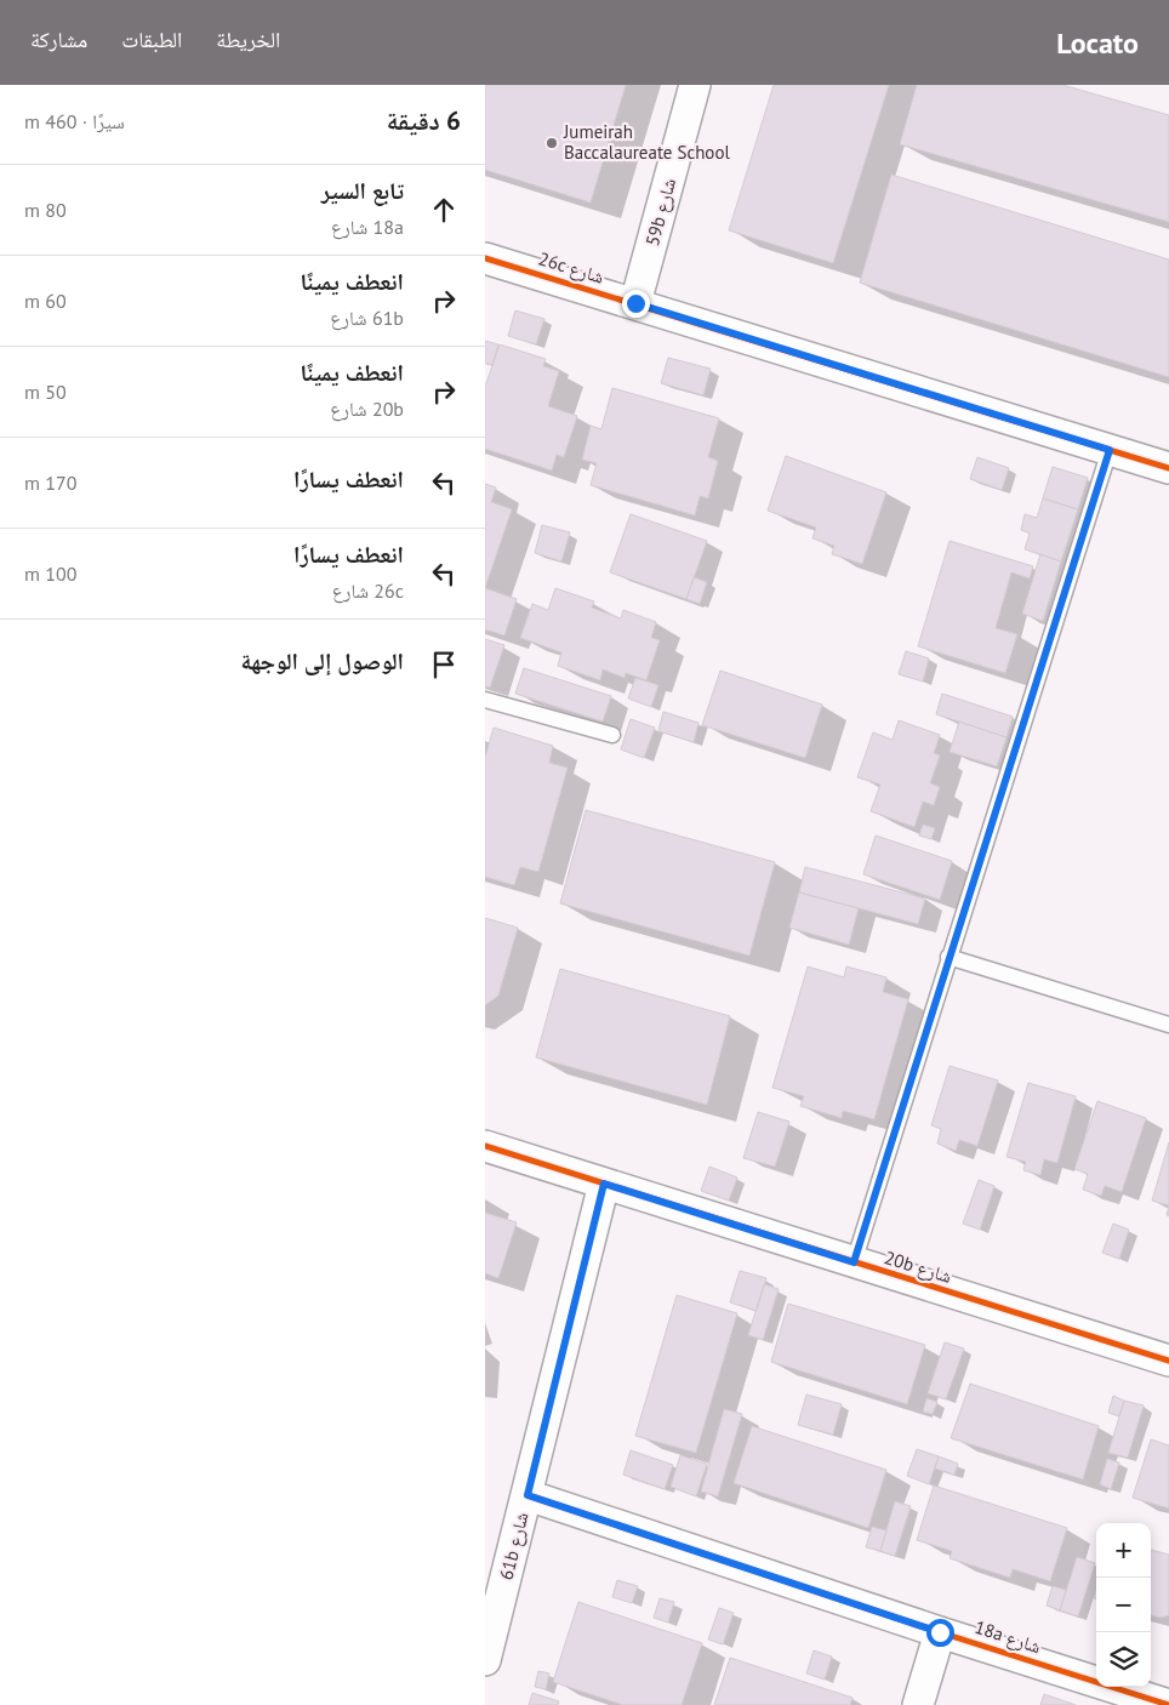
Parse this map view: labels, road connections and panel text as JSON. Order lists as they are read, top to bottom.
{
  "streets": {
    "street": [
      "59b شارع",
      "26c شارع",
      "20b شارع",
      "61b شارع",
      "18a شارع"
    ]
  },
  "crossings": [
    ["59b شارع", "26c شارع"],
    ["20b شارع", "61b شارع"],
    ["61b شارع", "18a شارع"]
  ],
  "places": ["Jumeirah Baccalaureate School"],
  "page": {
    "header": "Locato",
    "nav": ["الخريطة", "الطبقات", "مشاركة"],
    "heading": ["6 دقيقة", "سيرًا · 460 m"],
    "list": [
      ["تابع السير", "18a شارع", "80 m"],
      ["انعطف يمينًا", "61b شارع", "60 m"],
      ["انعطف يمينًا", "20b شارع", "50 m"],
      ["انعطف يسارًا", "170 m"],
      ["انعطف يسارًا", "26c شارع", "100 m"],
      "الوصول إلى الوجهة"
    ],
    "map_buttons": ["+", "−"]
  }
}
